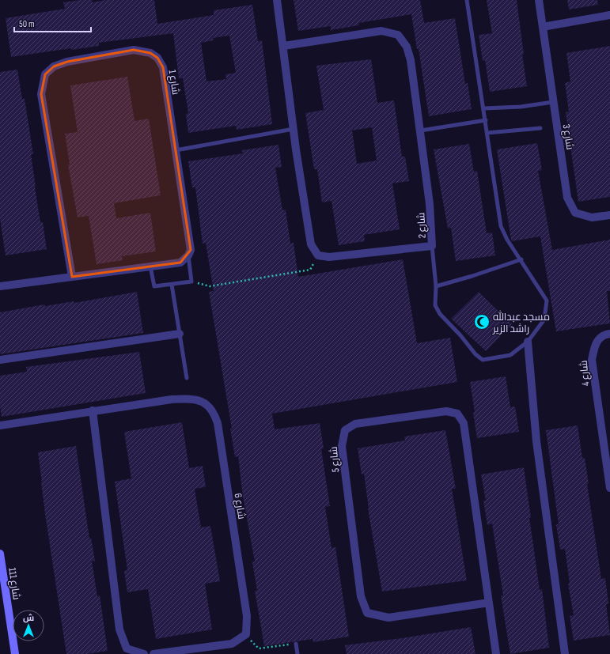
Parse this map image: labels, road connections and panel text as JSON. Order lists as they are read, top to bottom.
{
  "streets": {
    "street": [
      "شارع 1",
      "شارع 3",
      "شارع 2",
      "شارع 4",
      "شارع 5",
      "شارع 6",
      "شارع 111"
    ]
  },
  "places": {
    "mosque": ["مسجد عبدالله راشد الزير"]
  },
  "scale_bar": "50 m",
  "north": "top"
}
